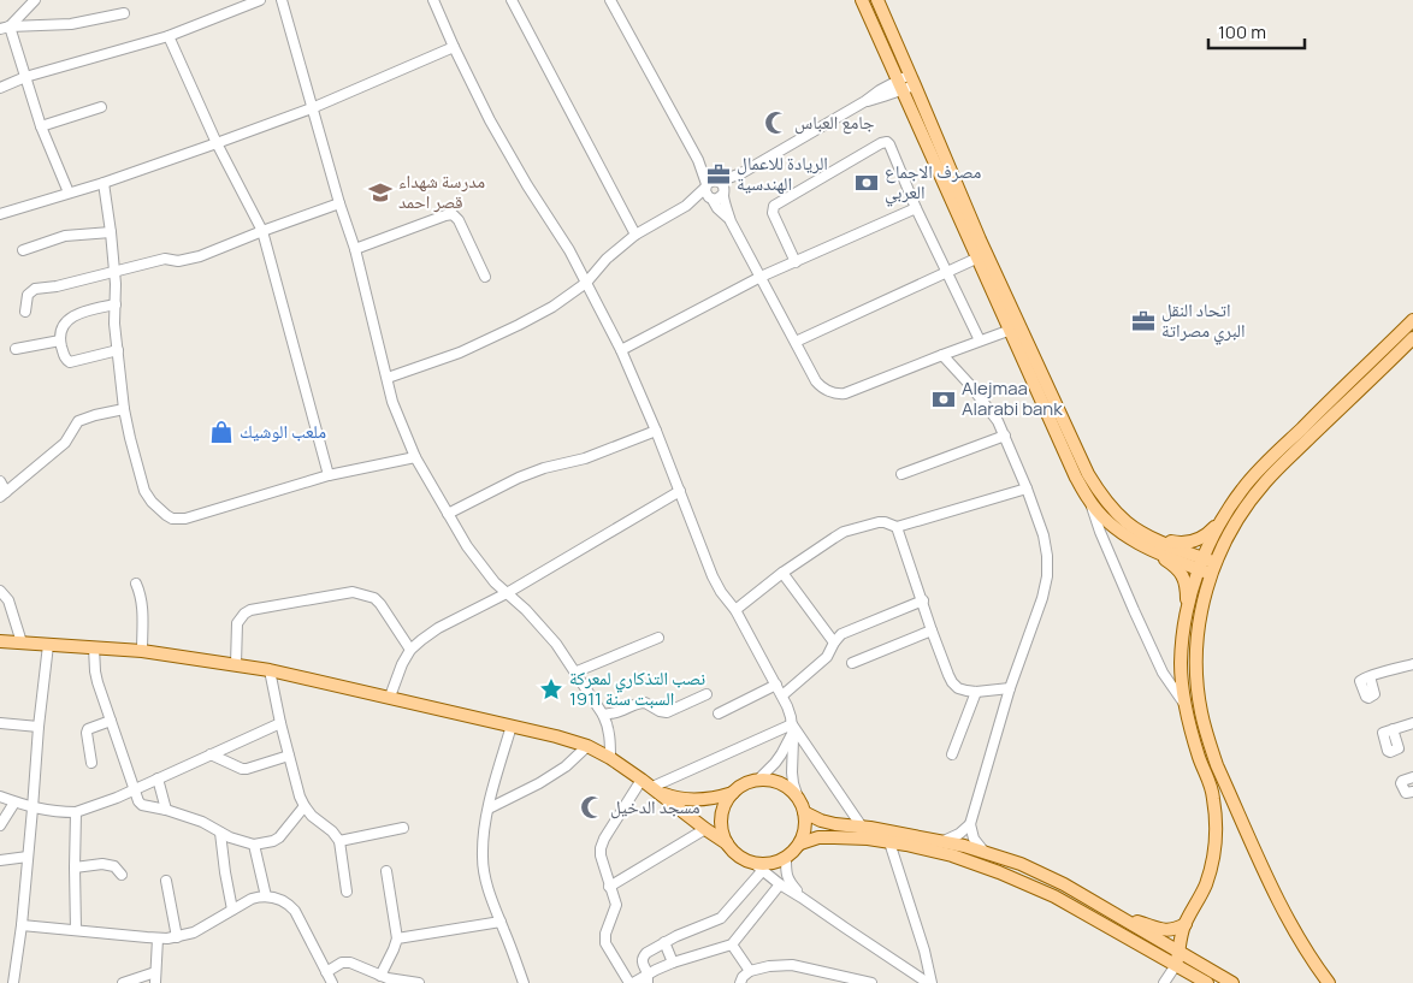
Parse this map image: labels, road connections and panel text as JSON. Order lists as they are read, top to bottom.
{
  "places": {
    "mosque": ["جامع العباس", "مسجد الدخيل"],
    "office": ["الريادة للاعمال الهندسية", "اتحاد النقل البري مصراتة"],
    "bank": ["مصرف الاجماع العربي", "Alejmaa Alarabi bank"],
    "school or university": ["مدرسة شهداء قصر احمد"],
    "shop": ["ملعب الوشيك"],
    "place": ["نصب التذكاري لمعركة السبت سنة 1911"]
  },
  "scale_bar": "100 m"
}
